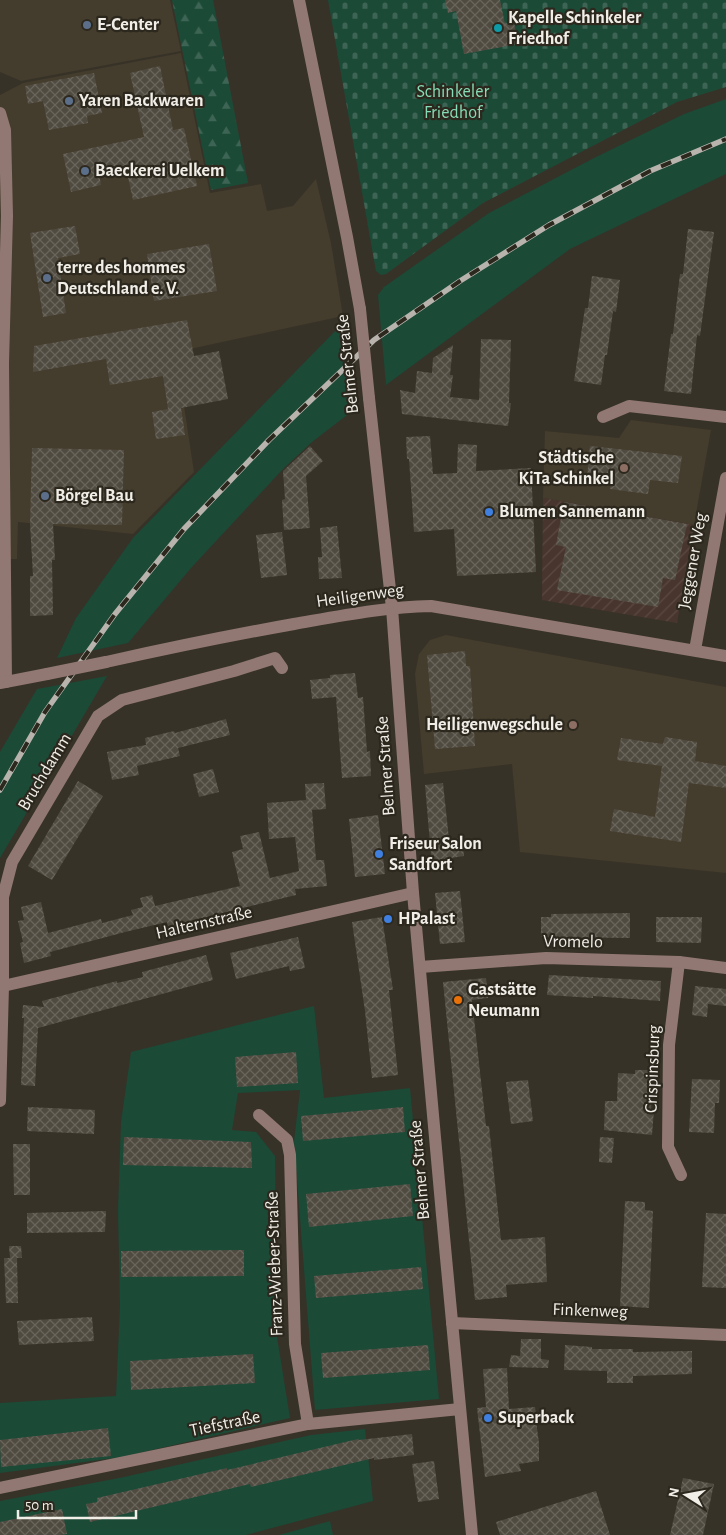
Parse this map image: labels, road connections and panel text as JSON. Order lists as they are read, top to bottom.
{
  "streets": {
    "street": [
      "Belmer Straße",
      "Jeggener Weg",
      "Heiligenweg",
      "Bruchdamm",
      "Halternstraße",
      "Vromelo",
      "Crispinsburg",
      "Franz-Wieber-Straße",
      "Finkenweg",
      "Tiefstraße"
    ]
  },
  "crossings": [
    ["Belmer Straße", "Heiligenweg"],
    ["Belmer Straße", "Halternstraße"],
    ["Belmer Straße", "Vromelo"],
    ["Belmer Straße", "Finkenweg"],
    ["Belmer Straße", "Tiefstraße"],
    ["Jeggener Weg", "Heiligenweg"],
    ["Bruchdamm", "Halternstraße"],
    ["Vromelo", "Crispinsburg"],
    ["Franz-Wieber-Straße", "Tiefstraße"]
  ],
  "parks": ["Schinkeler Friedhof"],
  "places": [
    "E-Center",
    "Kapelle Schinkeler Friedhof",
    "Yaren Backwaren",
    "Baeckerei Uelkem",
    "terre des hommes Deutschland e. V.",
    "Städtische KiTa Schinkel",
    "Börgel Bau",
    "Blumen Sannemann",
    "Heiligenwegschule",
    "Friseur Salon Sandfort",
    "HPalast",
    "Gastsätte Neumann",
    "Superback"
  ],
  "scale_bar": "50 m",
  "north": "left"
}
